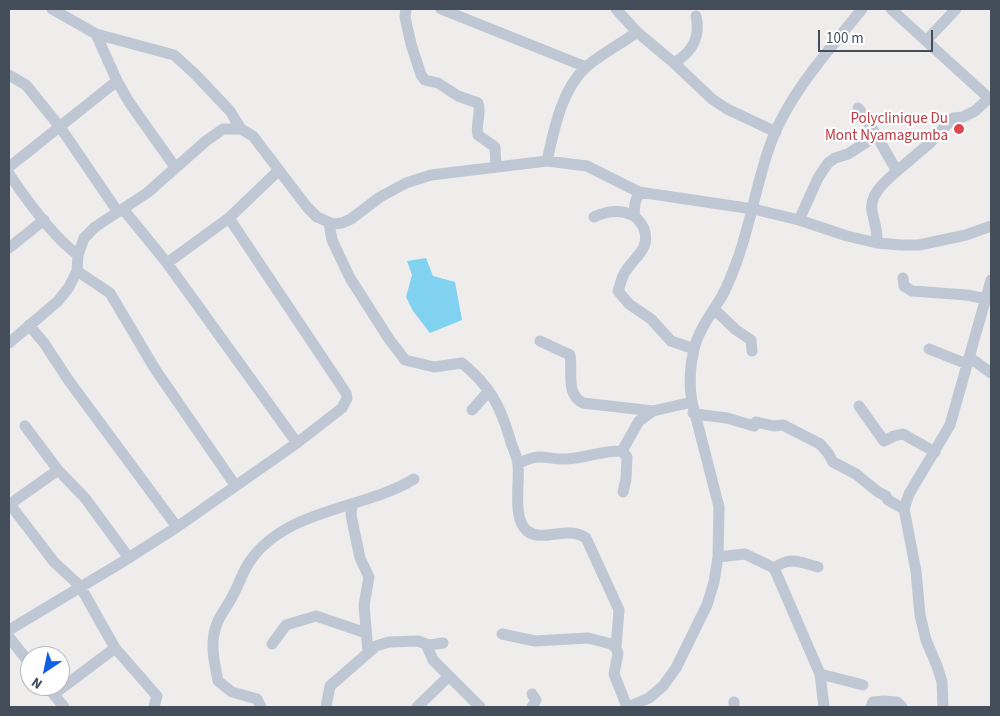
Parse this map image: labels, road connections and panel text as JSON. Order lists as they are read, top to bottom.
{
  "places": ["Polyclinique Du Mont Nyamagumba"],
  "scale_bar": "100 m",
  "north": "bottom left"
}
